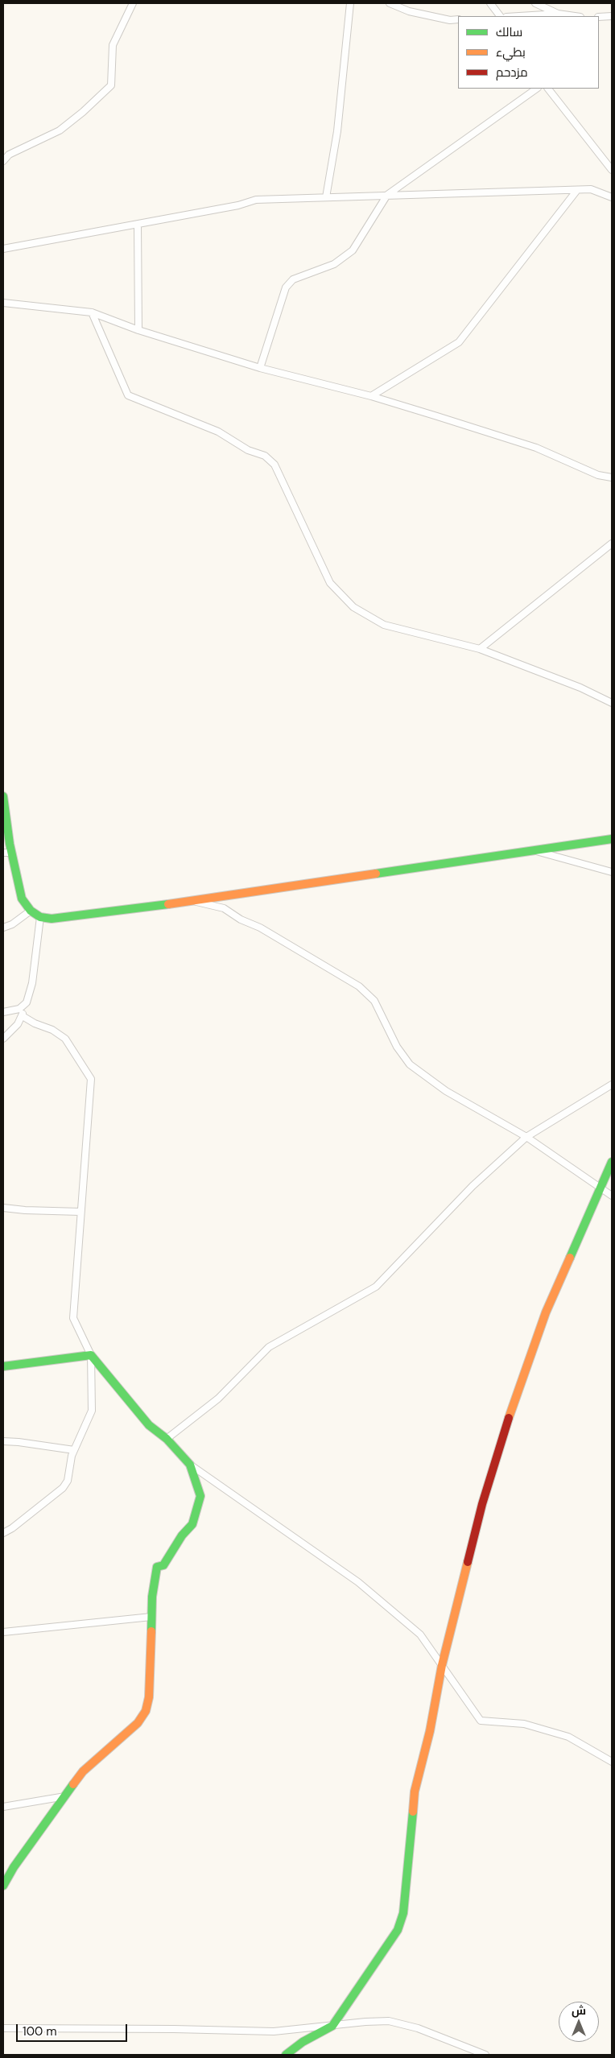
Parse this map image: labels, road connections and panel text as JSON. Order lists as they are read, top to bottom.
{
  "legend": ["سالك", "بطيء", "مزدحم"],
  "scale_bar": "100 m",
  "north": "top"
}
